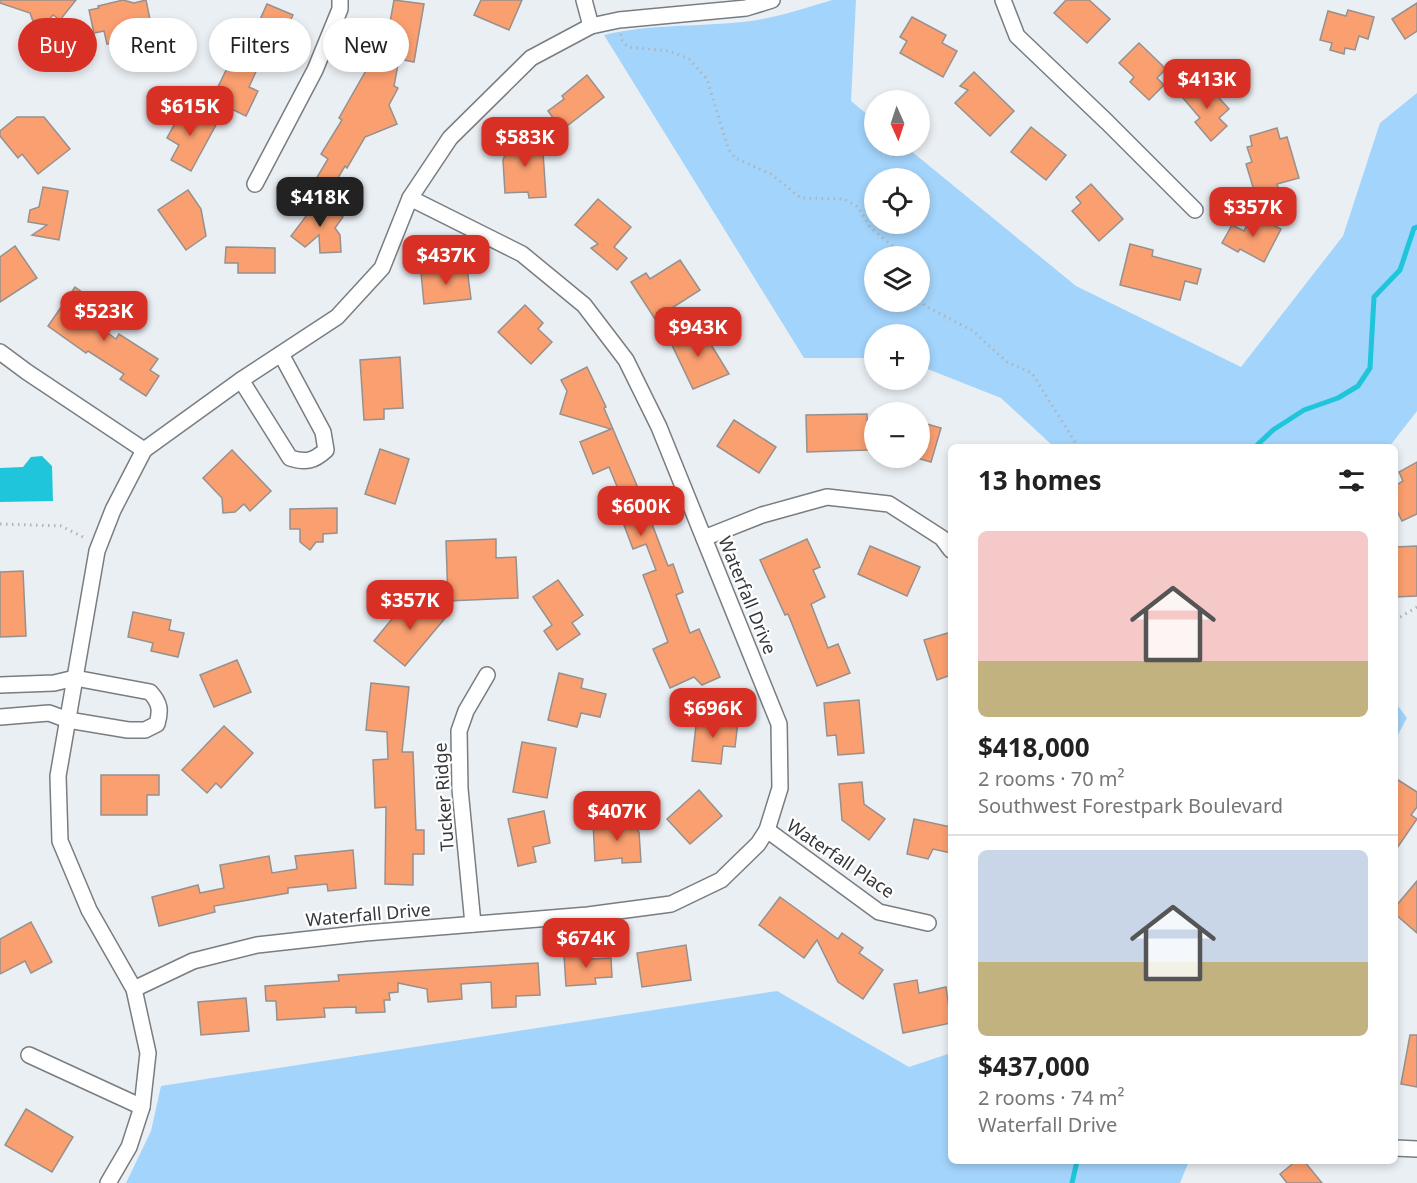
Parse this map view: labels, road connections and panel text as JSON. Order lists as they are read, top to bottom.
{
  "streets": {
    "street": ["Waterfall Drive", "Tucker Ridge", "Waterfall Place"]
  },
  "crossings": [
    ["Waterfall Drive", "Tucker Ridge"],
    ["Waterfall Drive", "Waterfall Place"]
  ],
  "north": "bottom",
  "page": {
    "chip": [
      "Buy",
      "Rent",
      "Filters",
      "New"
    ],
    "price": [
      "$413K",
      "$615K",
      "$583K",
      "$418K",
      "$357K",
      "$437K",
      "$523K",
      "$943K",
      "$600K",
      "$357K",
      "$696K",
      "$407K",
      "$674K"
    ],
    "map_buttons": ["+", "−"],
    "heading": "13 homes",
    "list": [
      {
        "name": "$418,000",
        "note": "2 rooms · 70 m² · Southwest Forestpark Boulevard"
      },
      {
        "name": "$437,000",
        "note": "2 rooms · 74 m² · Waterfall Drive"
      }
    ]
  }
}
